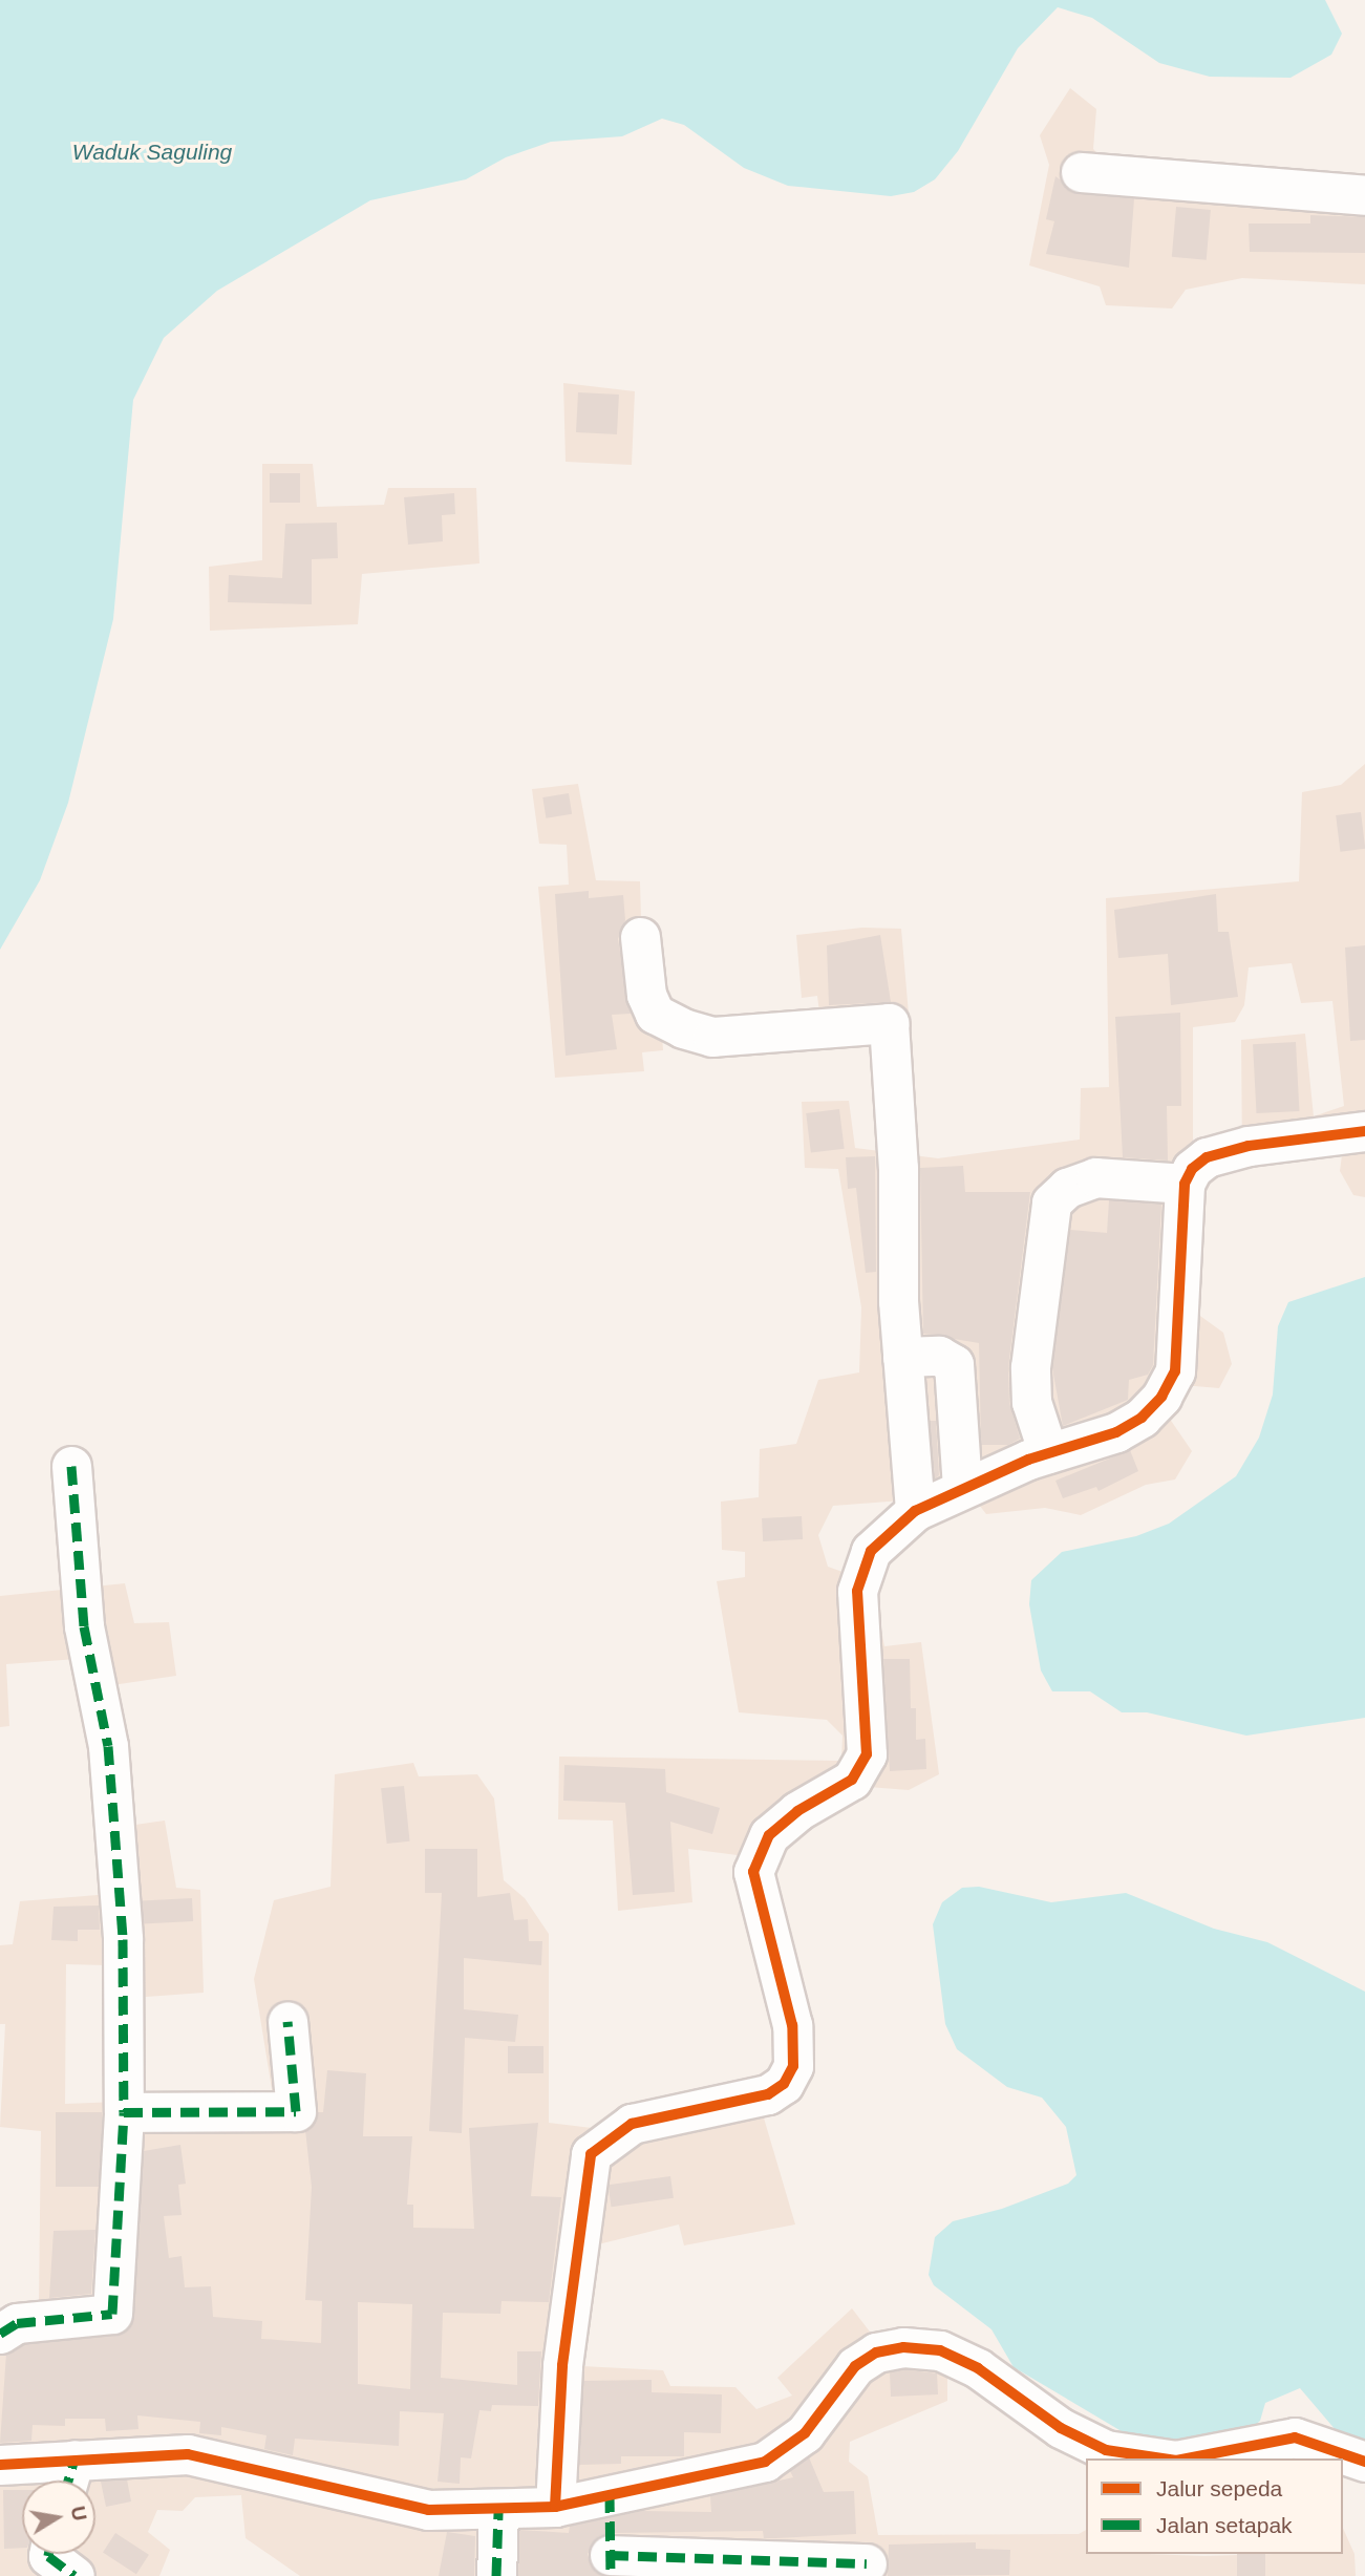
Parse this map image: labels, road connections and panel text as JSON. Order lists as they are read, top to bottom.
{
  "water": ["Waduk Saguling"],
  "legend": ["Jalur sepeda", "Jalan setapak"],
  "north": "right"
}
